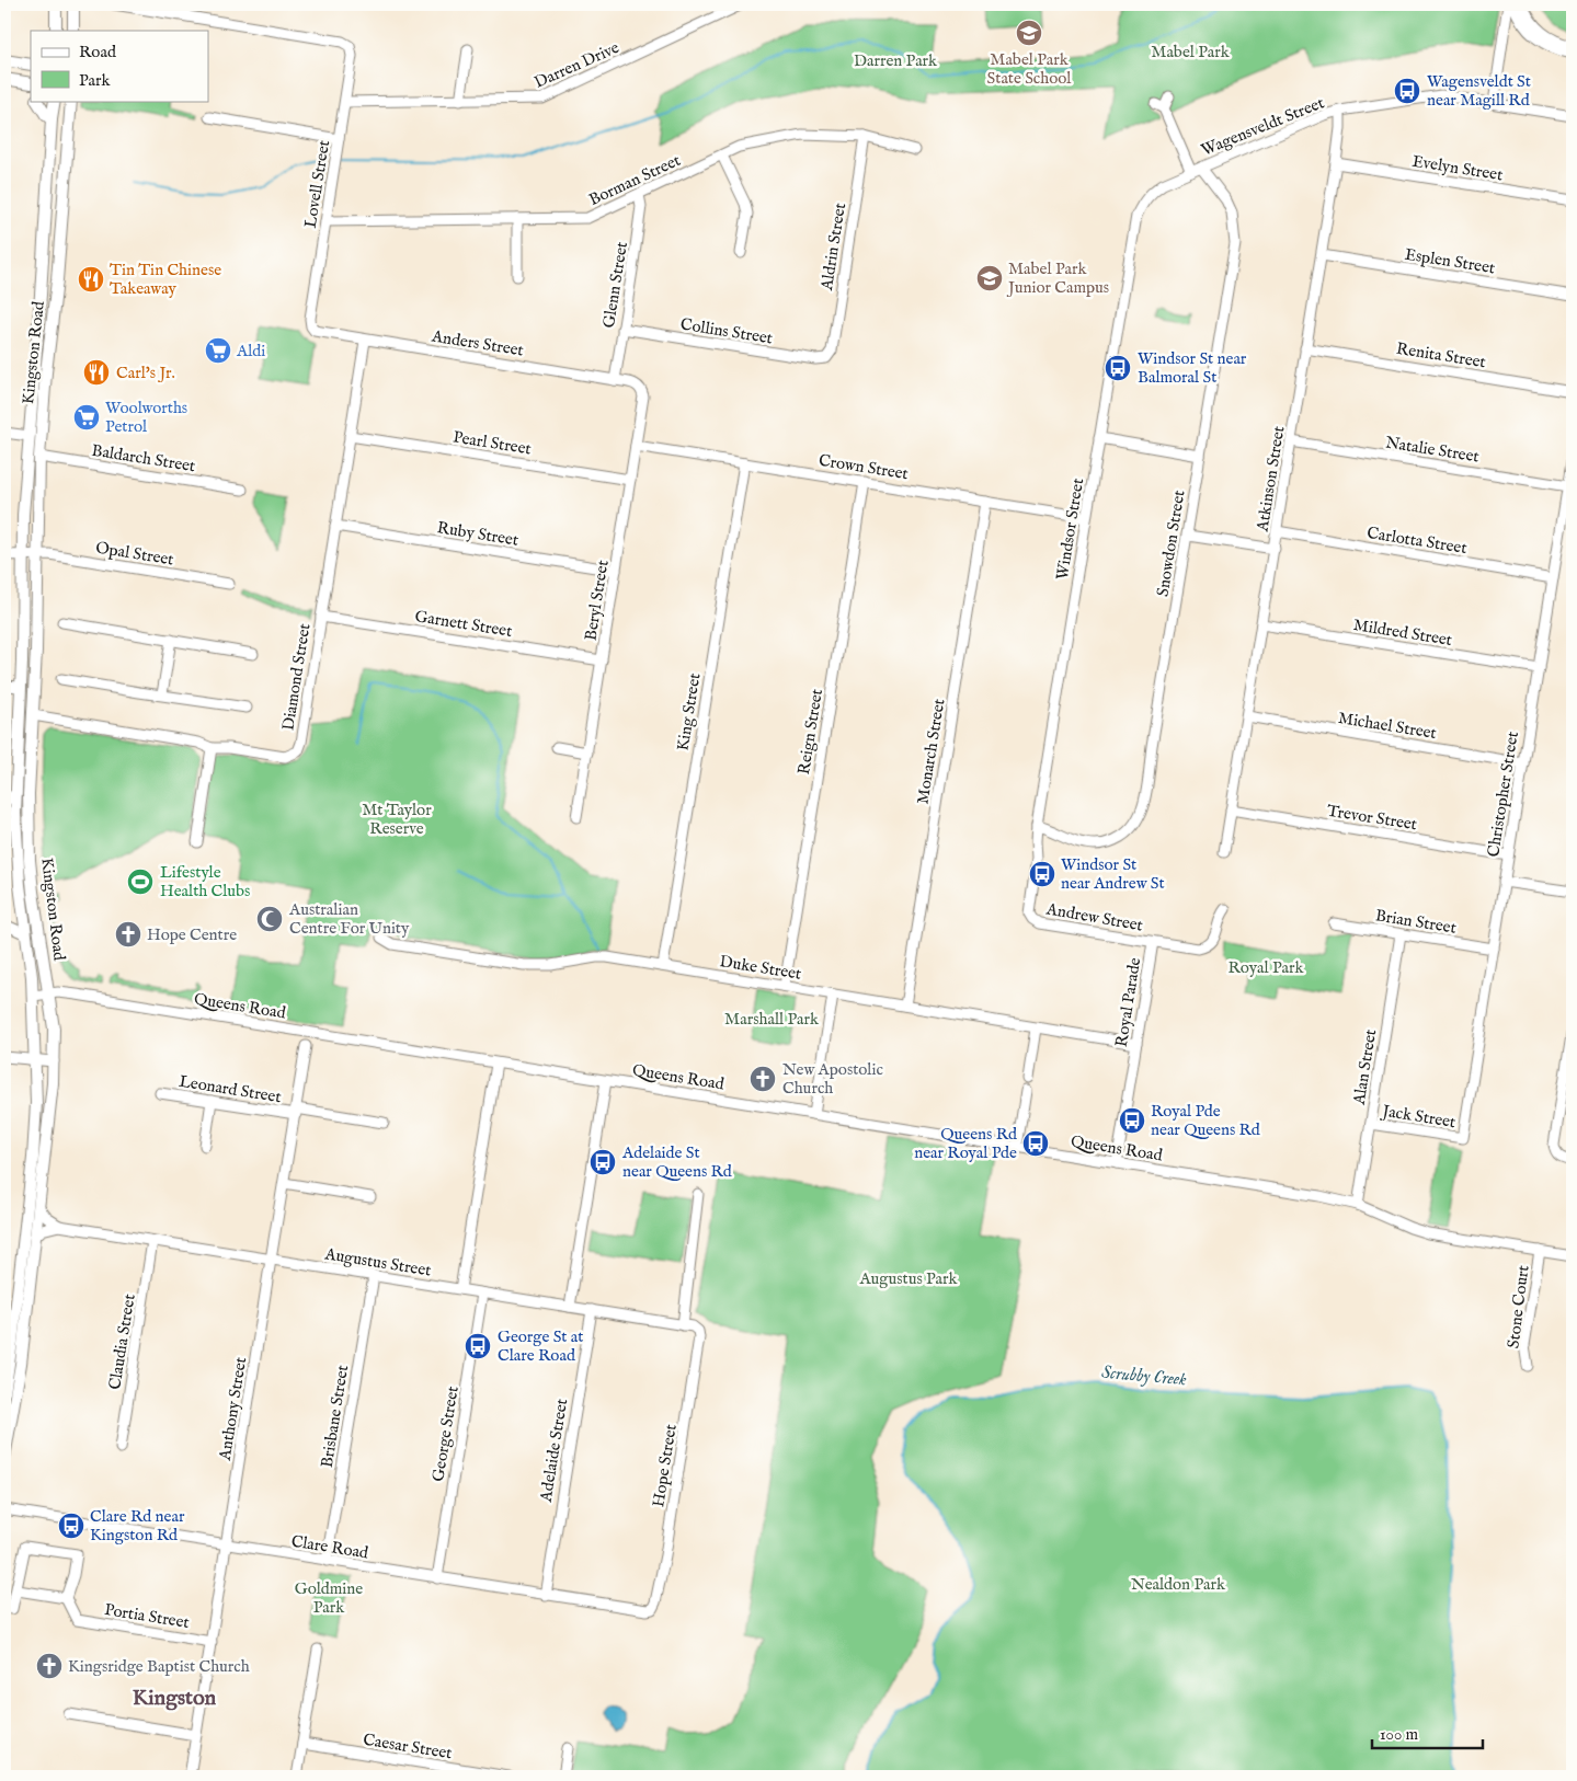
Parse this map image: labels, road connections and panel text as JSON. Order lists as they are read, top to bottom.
{
  "streets": {
    "main road": ["Kingston Road"],
    "street": [
      "Darren Drive",
      "Wagensveldt Street",
      "Evelyn Street",
      "Borman Street",
      "Lovell Street",
      "Aldrin Street",
      "Esplen Street",
      "Glenn Street",
      "Collins Street",
      "Anders Street",
      "Renita Street",
      "Pearl Street",
      "Natalie Street",
      "Baldarch Street",
      "Crown Street",
      "Atkinson Street",
      "Windsor Street",
      "Ruby Street",
      "Carlotta Street",
      "Snowdon Street",
      "Opal Street",
      "Beryl Street",
      "Garnett Street",
      "Mildred Street",
      "Diamond Street",
      "King Street",
      "Michael Street",
      "Reign Street",
      "Monarch Street",
      "Christopher Street",
      "Trevor Street",
      "Andrew Street",
      "Brian Street",
      "Duke Street",
      "Royal Parade",
      "Queens Road",
      "Alan Street",
      "Leonard Street",
      "Jack Street",
      "Augustus Street",
      "Stone Court",
      "Claudia Street",
      "Anthony Street",
      "Brisbane Street",
      "George Street",
      "Adelaide Street",
      "Hope Street",
      "Clare Road",
      "Portia Street",
      "Caesar Street"
    ]
  },
  "crossings": [
    ["Darren Drive", "Lovell Street"],
    ["Wagensveldt Street", "Atkinson Street"],
    ["Wagensveldt Street", "Windsor Street"],
    ["Wagensveldt Street", "Snowdon Street"],
    ["Evelyn Street", "Atkinson Street"],
    ["Borman Street", "Lovell Street"],
    ["Borman Street", "Aldrin Street"],
    ["Borman Street", "Glenn Street"],
    ["Lovell Street", "Anders Street"],
    ["Aldrin Street", "Collins Street"],
    ["Esplen Street", "Atkinson Street"],
    ["Glenn Street", "Collins Street"],
    ["Glenn Street", "Anders Street"],
    ["Anders Street", "Beryl Street"],
    ["Anders Street", "Diamond Street"],
    ["Kingston Road", "Baldarch Street"],
    ["Kingston Road", "Opal Street"],
    ["Kingston Road", "Diamond Street"],
    ["Kingston Road", "Queens Road"],
    ["Renita Street", "Atkinson Street"],
    ["Pearl Street", "Beryl Street"],
    ["Pearl Street", "Diamond Street"],
    ["Natalie Street", "Atkinson Street"],
    ["Natalie Street", "Christopher Street"],
    ["Crown Street", "Windsor Street"],
    ["Crown Street", "Beryl Street"],
    ["Crown Street", "King Street"],
    ["Crown Street", "Reign Street"],
    ["Crown Street", "Monarch Street"],
    ["Atkinson Street", "Carlotta Street"],
    ["Atkinson Street", "Mildred Street"],
    ["Atkinson Street", "Michael Street"],
    ["Atkinson Street", "Trevor Street"],
    ["Windsor Street", "Snowdon Street"],
    ["Windsor Street", "Andrew Street"],
    ["Ruby Street", "Beryl Street"],
    ["Ruby Street", "Diamond Street"],
    ["Carlotta Street", "Christopher Street"],
    ["Beryl Street", "Garnett Street"],
    ["Garnett Street", "Diamond Street"],
    ["Mildred Street", "Christopher Street"],
    ["King Street", "Duke Street"],
    ["Michael Street", "Christopher Street"],
    ["Reign Street", "Duke Street"],
    ["Monarch Street", "Duke Street"],
    ["Christopher Street", "Trevor Street"],
    ["Christopher Street", "Brian Street"],
    ["Christopher Street", "Jack Street"],
    ["Andrew Street", "Royal Parade"],
    ["Brian Street", "Alan Street"],
    ["Duke Street", "Royal Parade"],
    ["Royal Parade", "Queens Road"],
    ["Queens Road", "Alan Street"],
    ["Queens Road", "Stone Court"],
    ["Alan Street", "Jack Street"],
    ["Leonard Street", "Anthony Street"],
    ["Augustus Street", "Claudia Street"],
    ["Augustus Street", "Anthony Street"],
    ["Augustus Street", "Brisbane Street"],
    ["Augustus Street", "George Street"],
    ["Augustus Street", "Adelaide Street"],
    ["Augustus Street", "Hope Street"],
    ["Anthony Street", "Clare Road"],
    ["Anthony Street", "Portia Street"],
    ["Brisbane Street", "Clare Road"],
    ["George Street", "Clare Road"],
    ["Adelaide Street", "Clare Road"],
    ["Hope Street", "Clare Road"]
  ],
  "districts": ["Kingston"],
  "water": ["Scrubby Creek"],
  "parks": [
    "Mabel Park",
    "Darren Park",
    "Mt Taylor Reserve",
    "Royal Park",
    "Marshall Park",
    "Augustus Park",
    "Nealdon Park",
    "Goldmine Park"
  ],
  "places": {
    "school or university": ["Mabel Park State School", "Mabel Park Junior Campus"],
    "bus stop": [
      "Wagensveldt St near Magill Rd",
      "Windsor St near Balmoral St",
      "Windsor St near Andrew St",
      "Royal Pde near Queens Rd",
      "Queens Rd near Royal Pde",
      "Adelaide St near Queens Rd",
      "George St at Clare Road",
      "Clare Rd near Kingston Rd"
    ],
    "restaurant": ["Tin Tin Chinese Takeaway", "Carl's Jr."],
    "supermarket": ["Aldi", "Woolworths Petrol"],
    "sports": ["Lifestyle Health Clubs"],
    "mosque": ["Australian Centre For Unity"],
    "church": ["Hope Centre", "New Apostolic Church", "Kingsridge Baptist Church"]
  },
  "legend": ["Road", "Park"],
  "scale_bar": "100 m"
}
